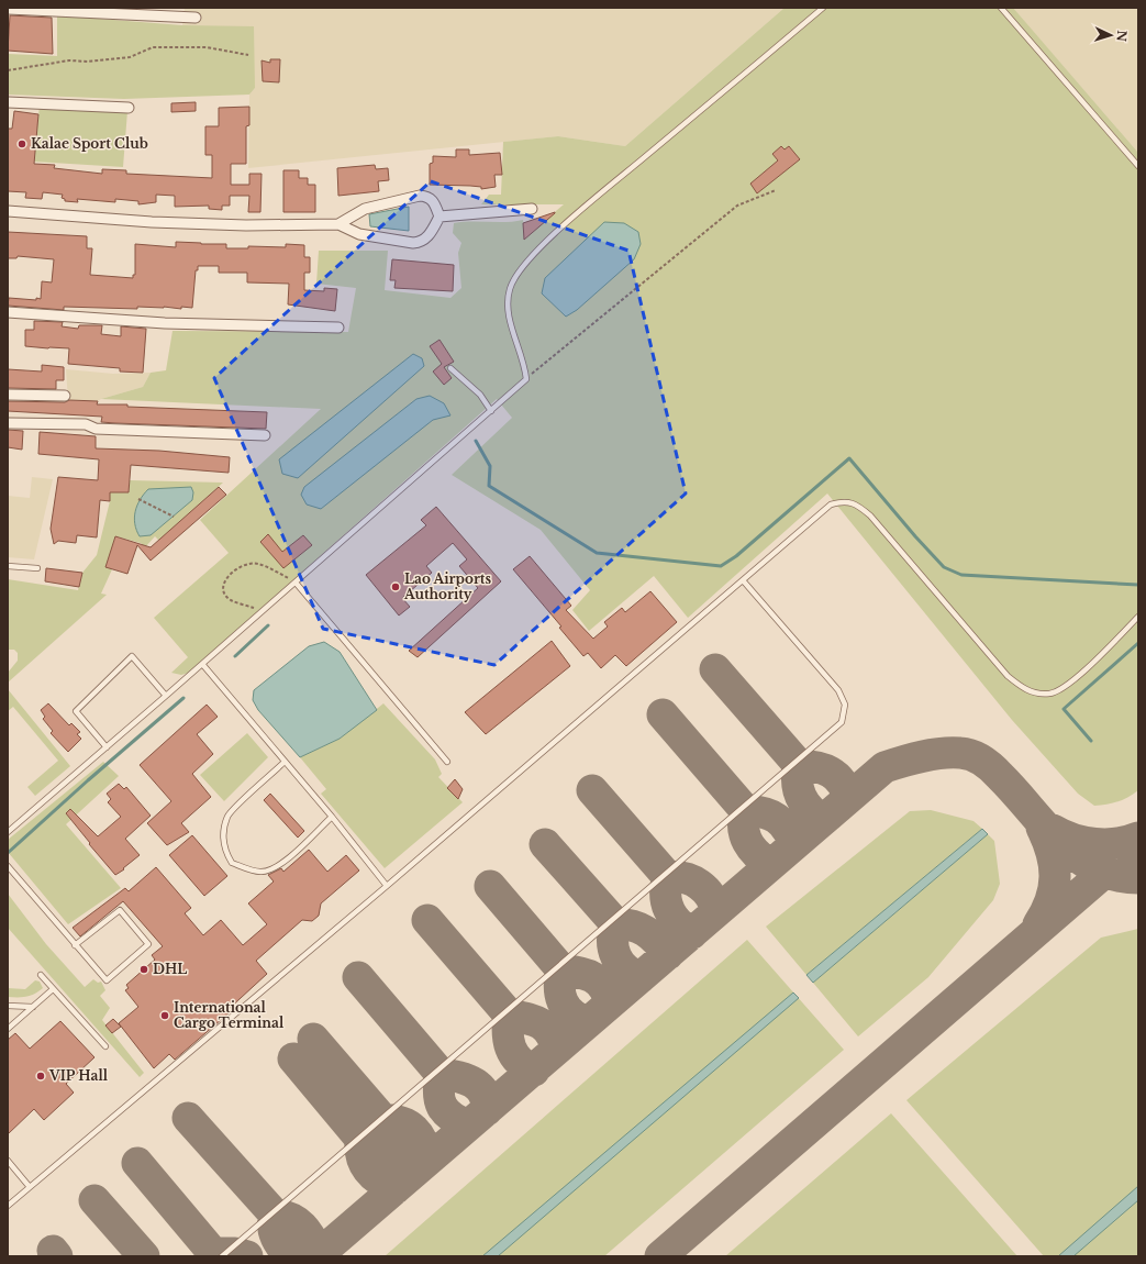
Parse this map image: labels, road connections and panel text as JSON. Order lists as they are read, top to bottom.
{
  "places": [
    "Kalae Sport Club",
    "Lao Airports Authority",
    "DHL",
    "International Cargo Terminal",
    "VIP Hall"
  ],
  "north": "right"
}
